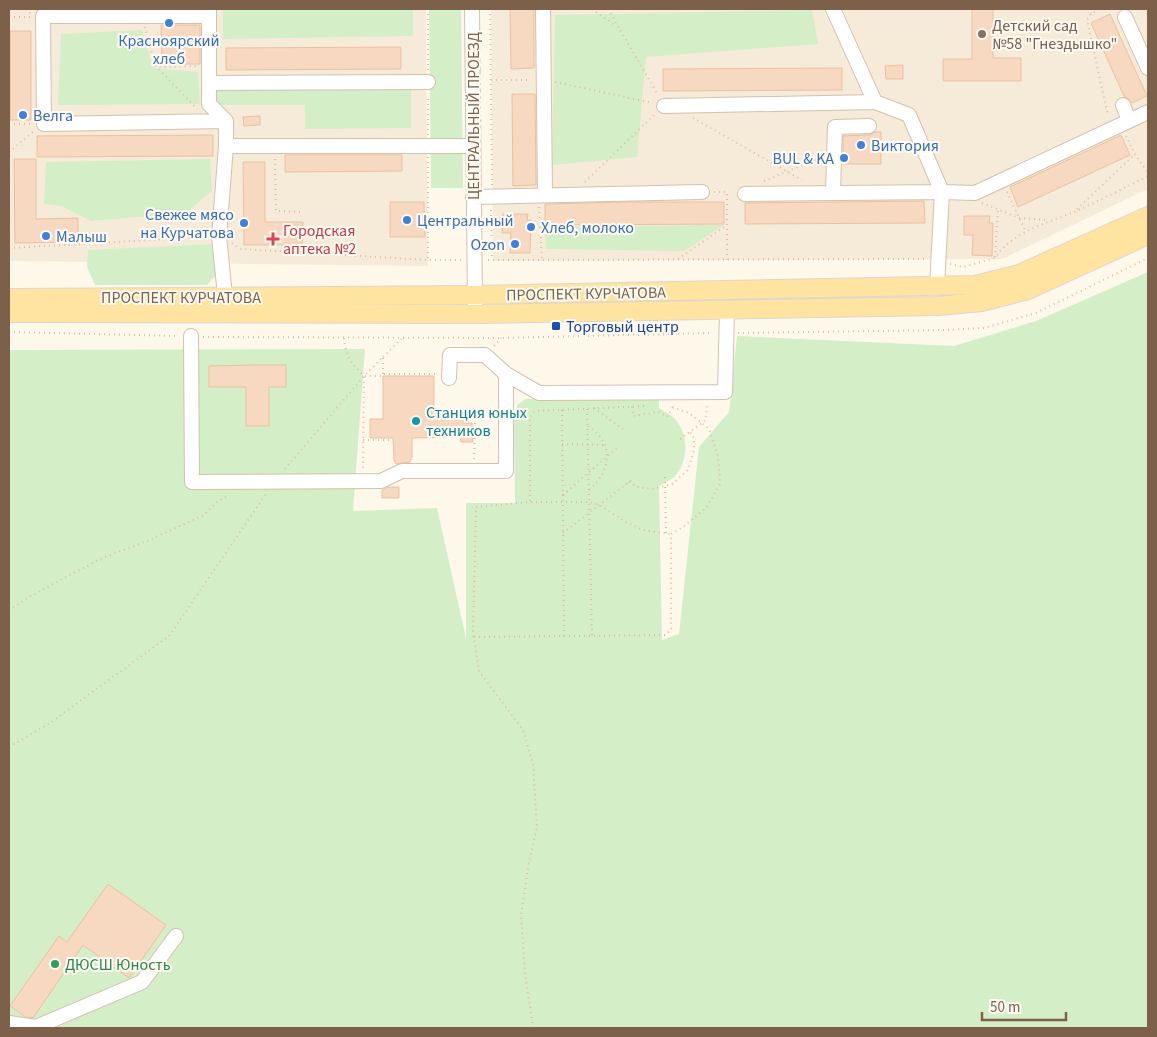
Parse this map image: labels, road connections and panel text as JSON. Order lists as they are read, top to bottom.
{
  "streets": {
    "main road": ["ПРОСПЕКТ КУРЧАТОВА"],
    "street": ["ЦЕНТРАЛЬНЫЙ ПРОЕЗД"]
  },
  "crossings": [
    ["ЦЕНТРАЛЬНЫЙ ПРОЕЗД", "ПРОСПЕКТ КУРЧАТОВА"]
  ],
  "places": {
    "other": [
      "Красноярский хлеб",
      "Детский сад №58 \"Гнездышко\"",
      "Велга",
      "Виктория",
      "BUL & KA",
      "Центральный",
      "Свежее мясо на Курчатова",
      "Хлеб, молоко",
      "Малыш",
      "Ozon",
      "Станция юных техников",
      "ДЮСШ Юность"
    ],
    "health": ["Городская аптека №2"],
    "transit": ["Торговый центр"]
  },
  "scale_bar": "50 m"
}
